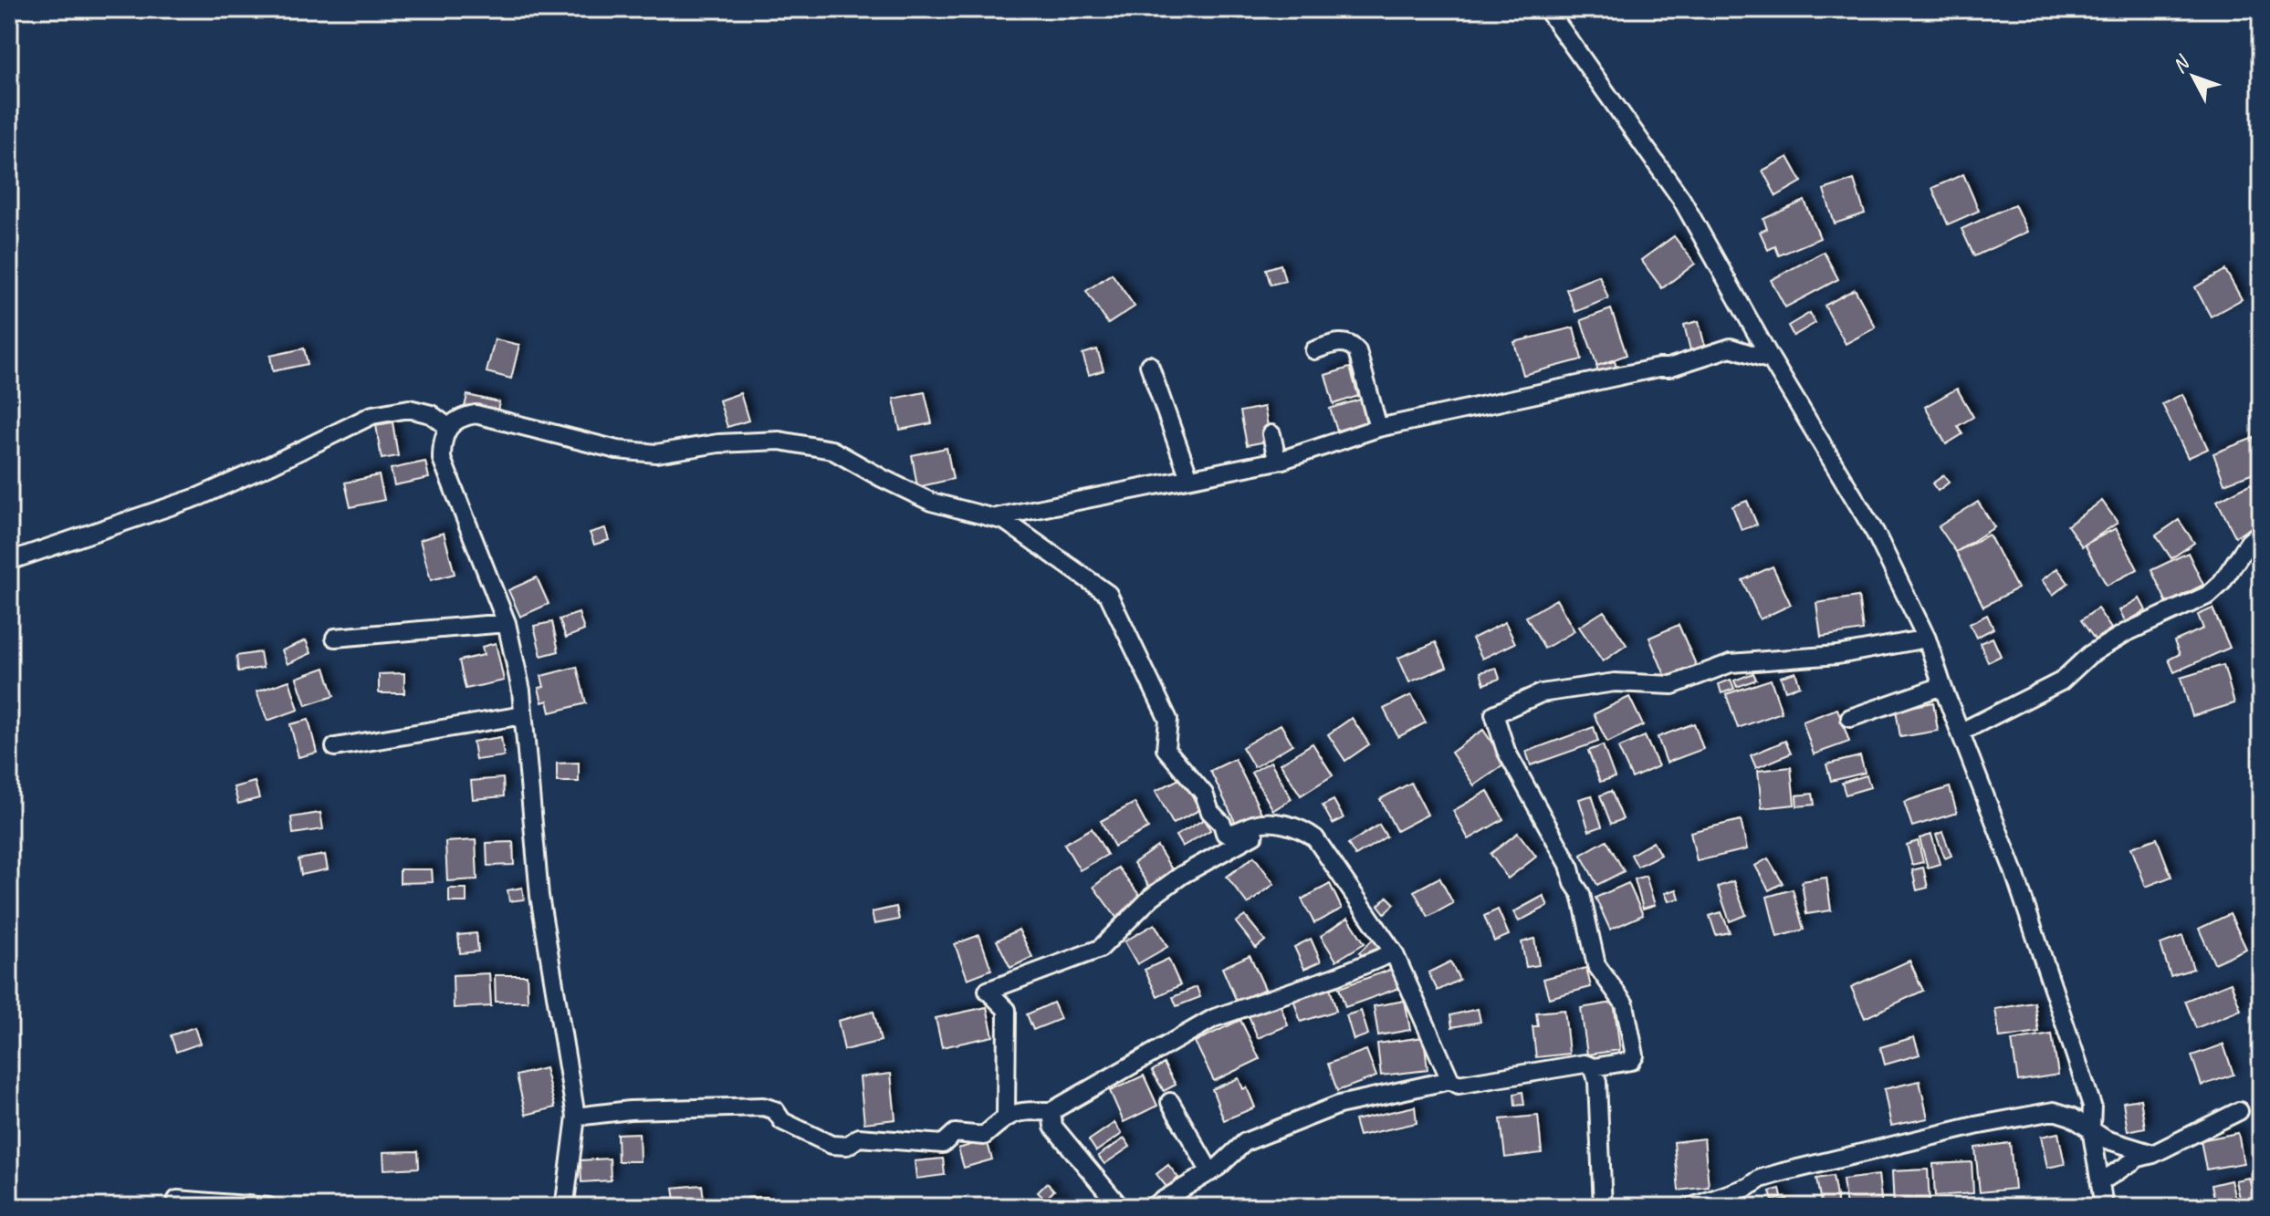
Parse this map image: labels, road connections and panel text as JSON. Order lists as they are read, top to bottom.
{
  "north": "top left"
}
